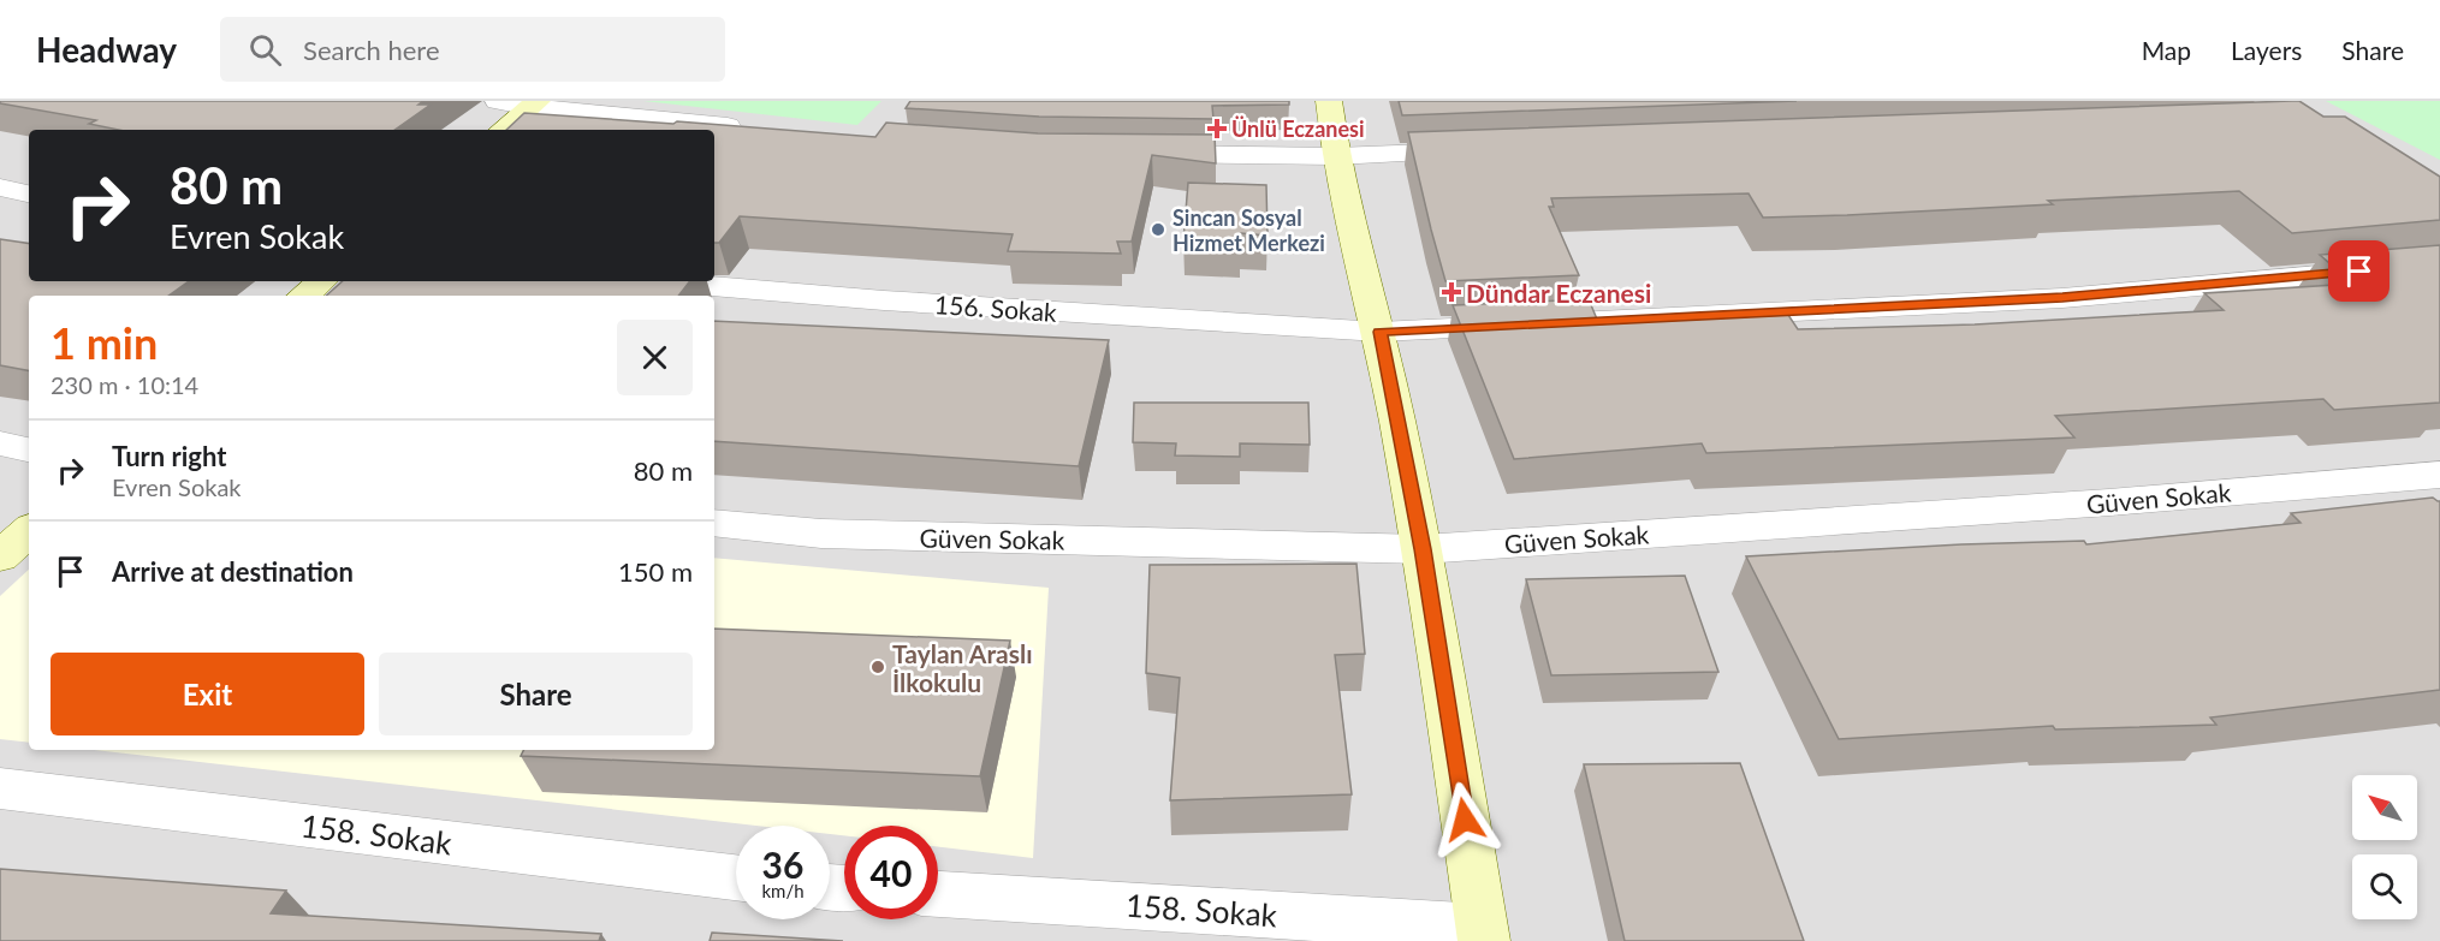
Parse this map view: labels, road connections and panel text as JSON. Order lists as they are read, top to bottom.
{
  "streets": {
    "street": ["156. Sokak", "Güven Sokak", "158. Sokak"]
  },
  "places": {
    "health": ["Ünlü Eczanesi", "Dündar Eczanesi"],
    "other": ["Sincan Sosyal Hizmet Merkezi", "Taylan Araslı İlkokulu"]
  },
  "north": "top left",
  "page": {
    "header": "Headway",
    "search": "Search here",
    "nav": ["Map", "Layers", "Share"],
    "turn": ["80 m", "Evren Sokak"],
    "heading": ["1 min", "230 m · 10:14"],
    "list": [
      {
        "name": "Turn right",
        "note": "Evren Sokak",
        "value": "80 m"
      },
      {
        "name": "Arrive at destination",
        "value": "150 m"
      }
    ],
    "buttons": ["Exit", "Share"],
    "speed": "36 km/h",
    "limit": "40"
  }
}
